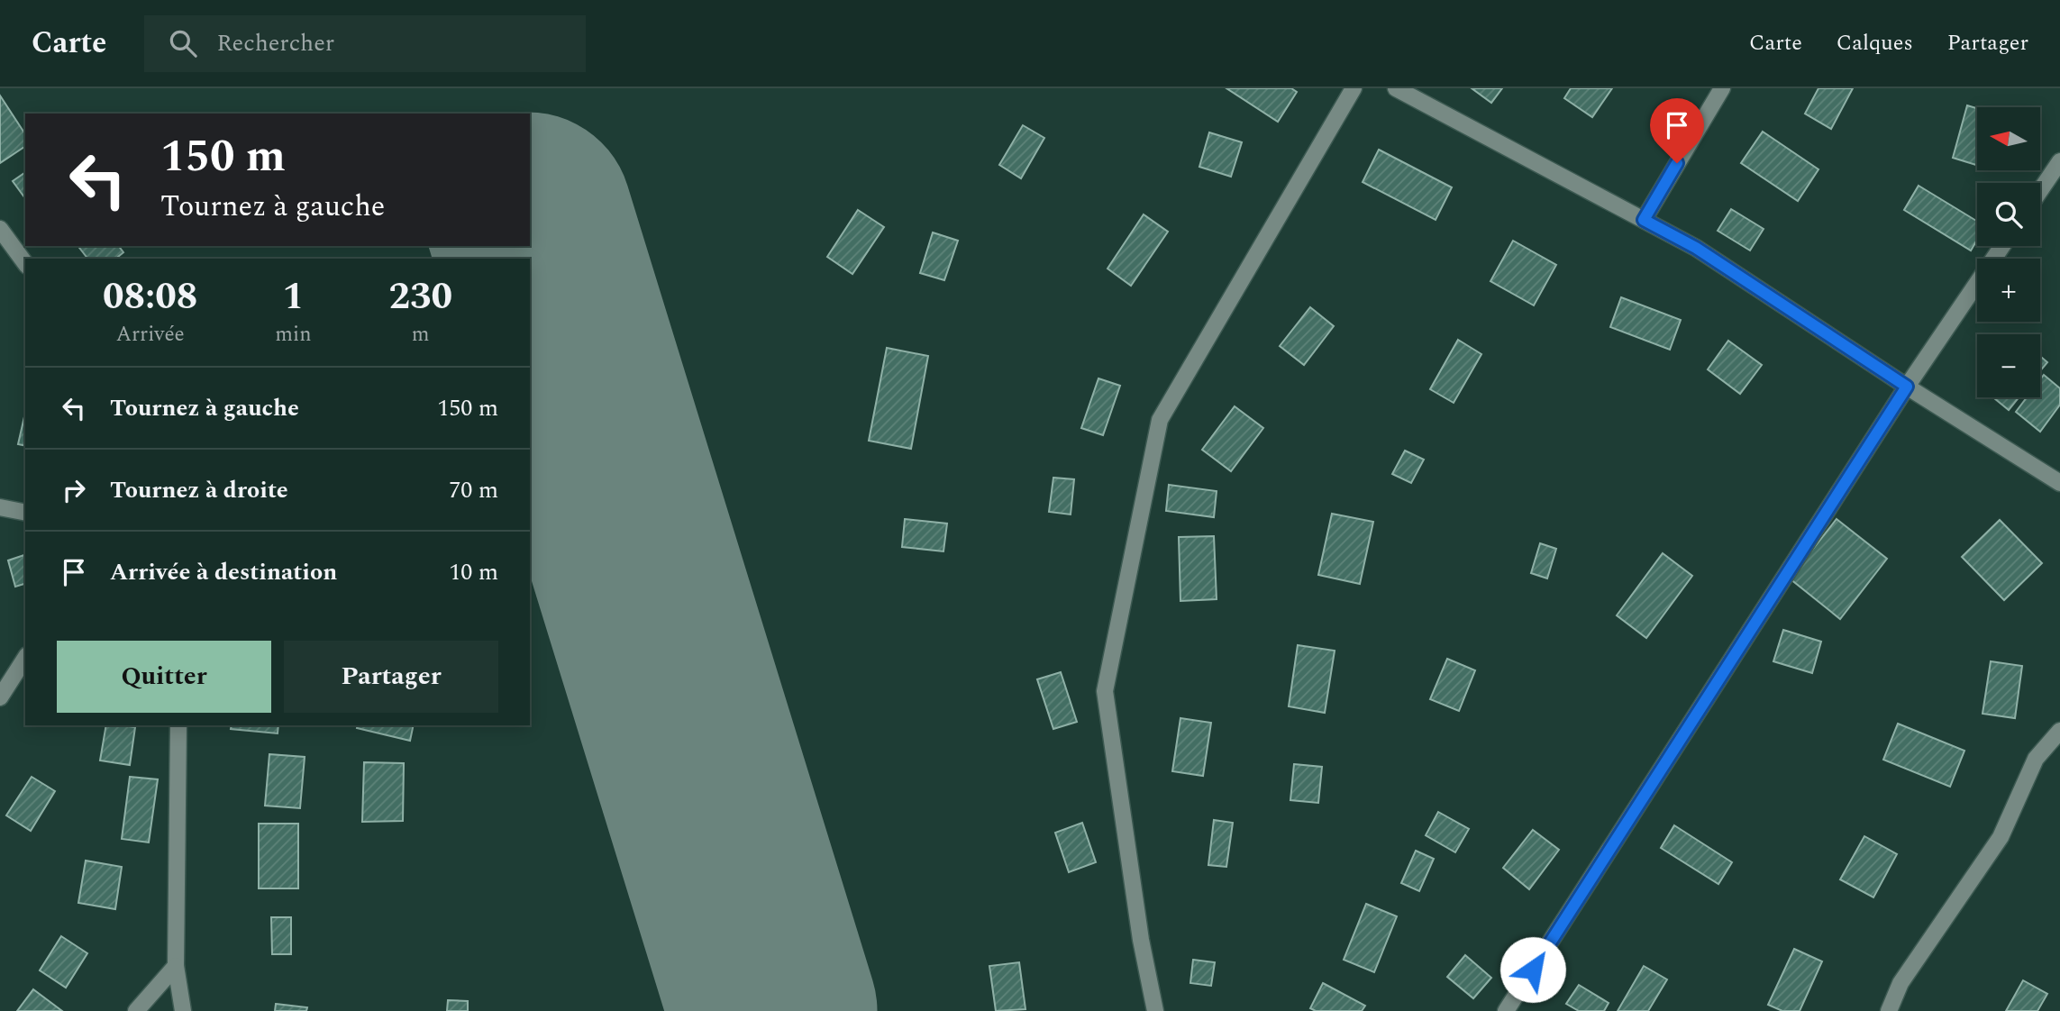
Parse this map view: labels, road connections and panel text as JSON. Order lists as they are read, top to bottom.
{
  "north": "left",
  "page": {
    "header": "Carte",
    "search": "Rechercher",
    "nav": ["Carte", "Calques", "Partager"],
    "map_buttons": ["+", "−"],
    "turn": ["150 m", "Tournez à gauche"],
    "eta": [
      "08:08",
      "Arrivée",
      "1",
      "min",
      "230",
      "m"
    ],
    "list": [
      {
        "name": "Tournez à gauche",
        "value": "150 m"
      },
      {
        "name": "Tournez à droite",
        "value": "70 m"
      },
      {
        "name": "Arrivée à destination",
        "value": "10 m"
      }
    ],
    "buttons": ["Quitter", "Partager"]
  }
}
